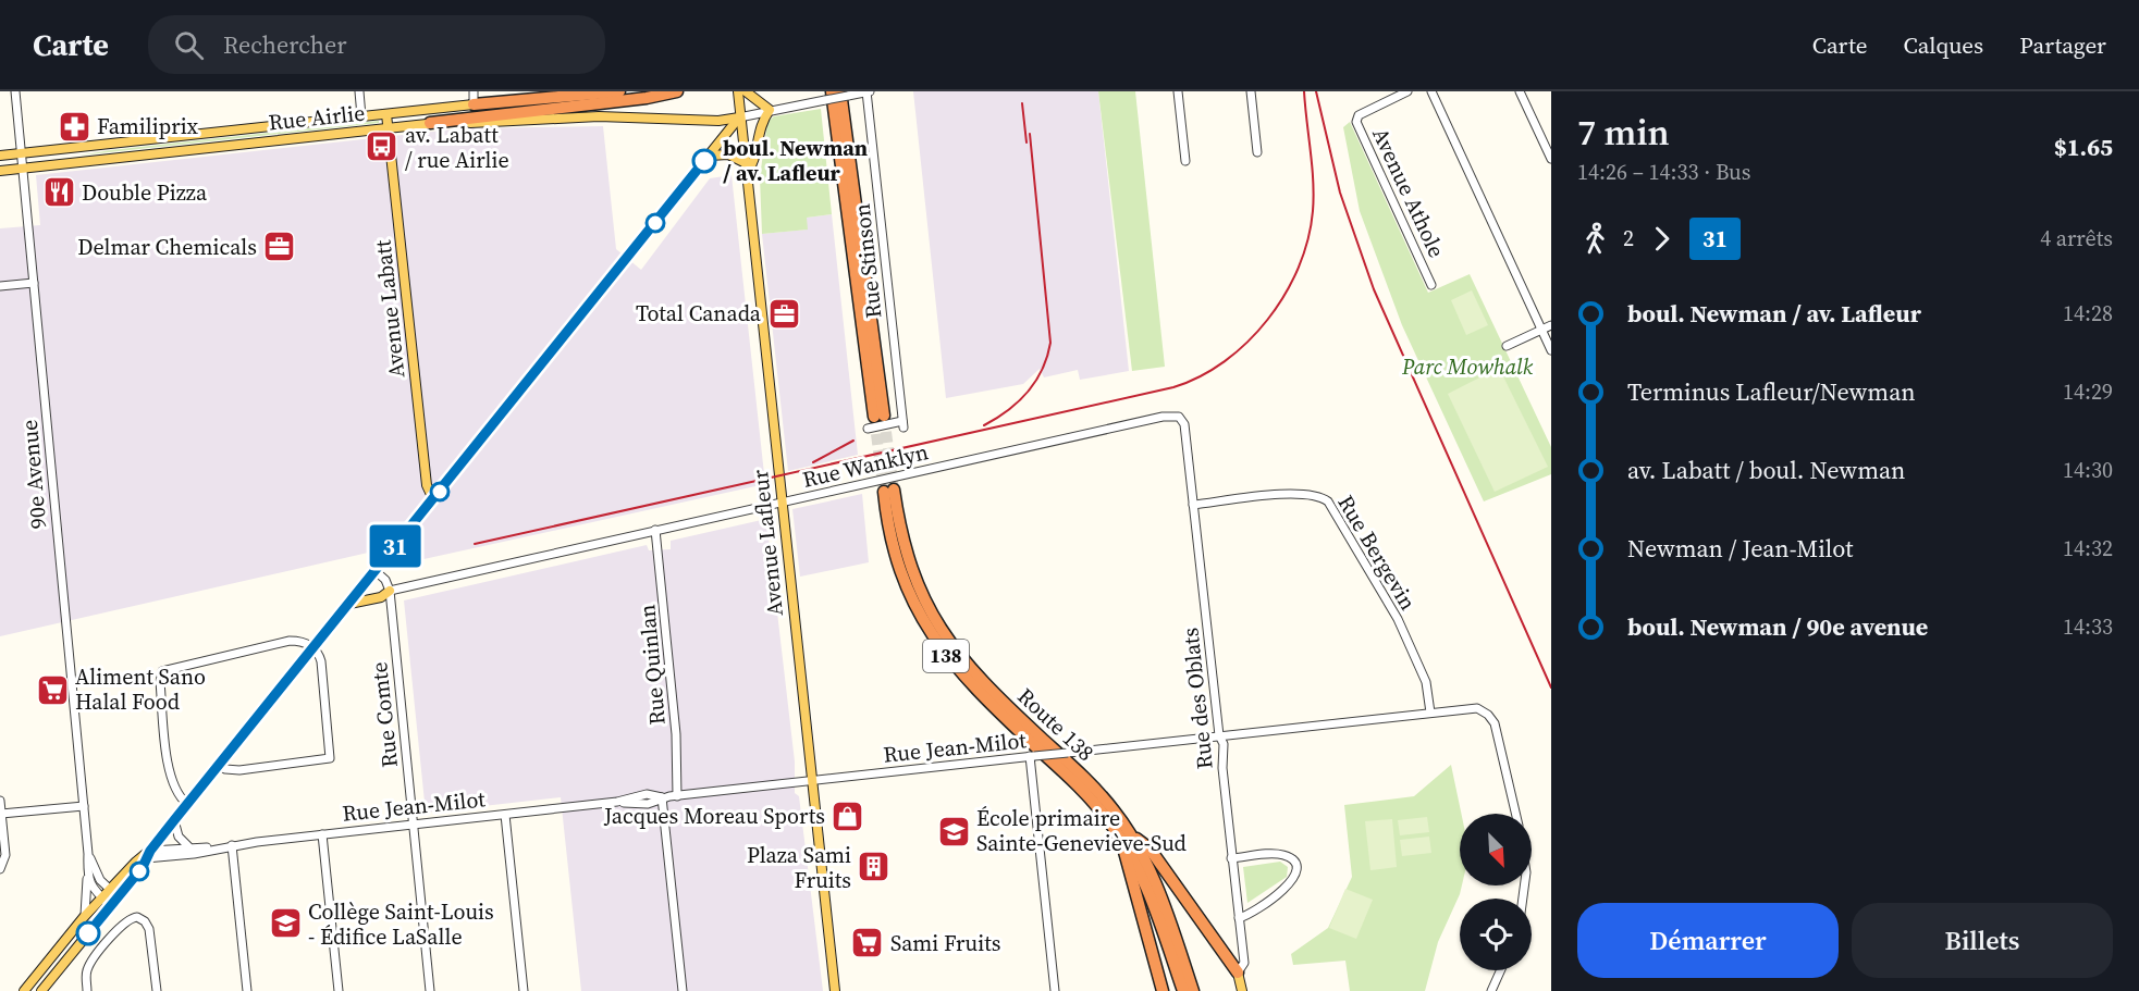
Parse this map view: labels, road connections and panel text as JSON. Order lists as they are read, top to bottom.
{
  "streets": {
    "highway": ["138", "Route 138"],
    "main road": ["Rue Airlie", "Avenue Labatt", "Avenue Lafleur"],
    "street": [
      "Avenue Athole",
      "Rue Stinson",
      "Rue Wanklyn",
      "90e Avenue",
      "Rue Bergevin",
      "Rue Quinlan",
      "Rue des Oblats",
      "Rue Comte",
      "Rue Jean-Milot"
    ]
  },
  "crossings": [
    ["Rue Airlie", "Rue Stinson"],
    ["Rue Airlie", "Avenue Labatt"],
    ["Rue Airlie", "90e Avenue"],
    ["Rue Airlie", "Avenue Lafleur"],
    ["Rue Wanklyn", "Avenue Lafleur"],
    ["Rue Wanklyn", "Rue Quinlan"],
    ["Rue Wanklyn", "Rue des Oblats"],
    ["Rue Wanklyn", "Rue Comte"],
    ["Avenue Lafleur", "Rue Jean-Milot"],
    ["Rue Bergevin", "Rue des Oblats"],
    ["Rue Bergevin", "Rue Jean-Milot"],
    ["Rue Quinlan", "Rue Jean-Milot"],
    ["Rue des Oblats", "Rue Jean-Milot"],
    ["Rue Comte", "Rue Jean-Milot"]
  ],
  "parks": ["Parc Mowhalk"],
  "places": {
    "pharmacy": ["Familiprix"],
    "bus stop": ["av. Labatt / rue Airlie"],
    "other": ["boul. Newman / av. Lafleur"],
    "restaurant": ["Double Pizza"],
    "office": ["Delmar Chemicals", "Total Canada"],
    "supermarket": ["Aliment Sano Halal Food", "Sami Fruits"],
    "shop": ["Jacques Moreau Sports"],
    "school or university": ["École primaire Sainte-Geneviève-Sud", "Collège Saint-Louis - Édifice LaSalle"],
    "building": ["Plaza Sami Fruits"]
  },
  "lines": ["bus line 31"],
  "north": "bottom right",
  "page": {
    "header": "Carte",
    "search": "Rechercher",
    "nav": ["Carte", "Calques", "Partager"],
    "on_map": "31",
    "heading": ["7 min", "14:26 – 14:33 · Bus", "$1.65"],
    "legs": ["2", "31", "4 arrêts"],
    "list": [
      {
        "name": "boul. Newman / av. Lafleur",
        "value": "14:28"
      },
      {
        "name": "Terminus Lafleur/Newman",
        "value": "14:29"
      },
      {
        "name": "av. Labatt / boul. Newman",
        "value": "14:30"
      },
      {
        "name": "Newman / Jean-Milot",
        "value": "14:32"
      },
      {
        "name": "boul. Newman / 90e avenue",
        "value": "14:33"
      }
    ],
    "buttons": ["Démarrer", "Billets"]
  }
}
